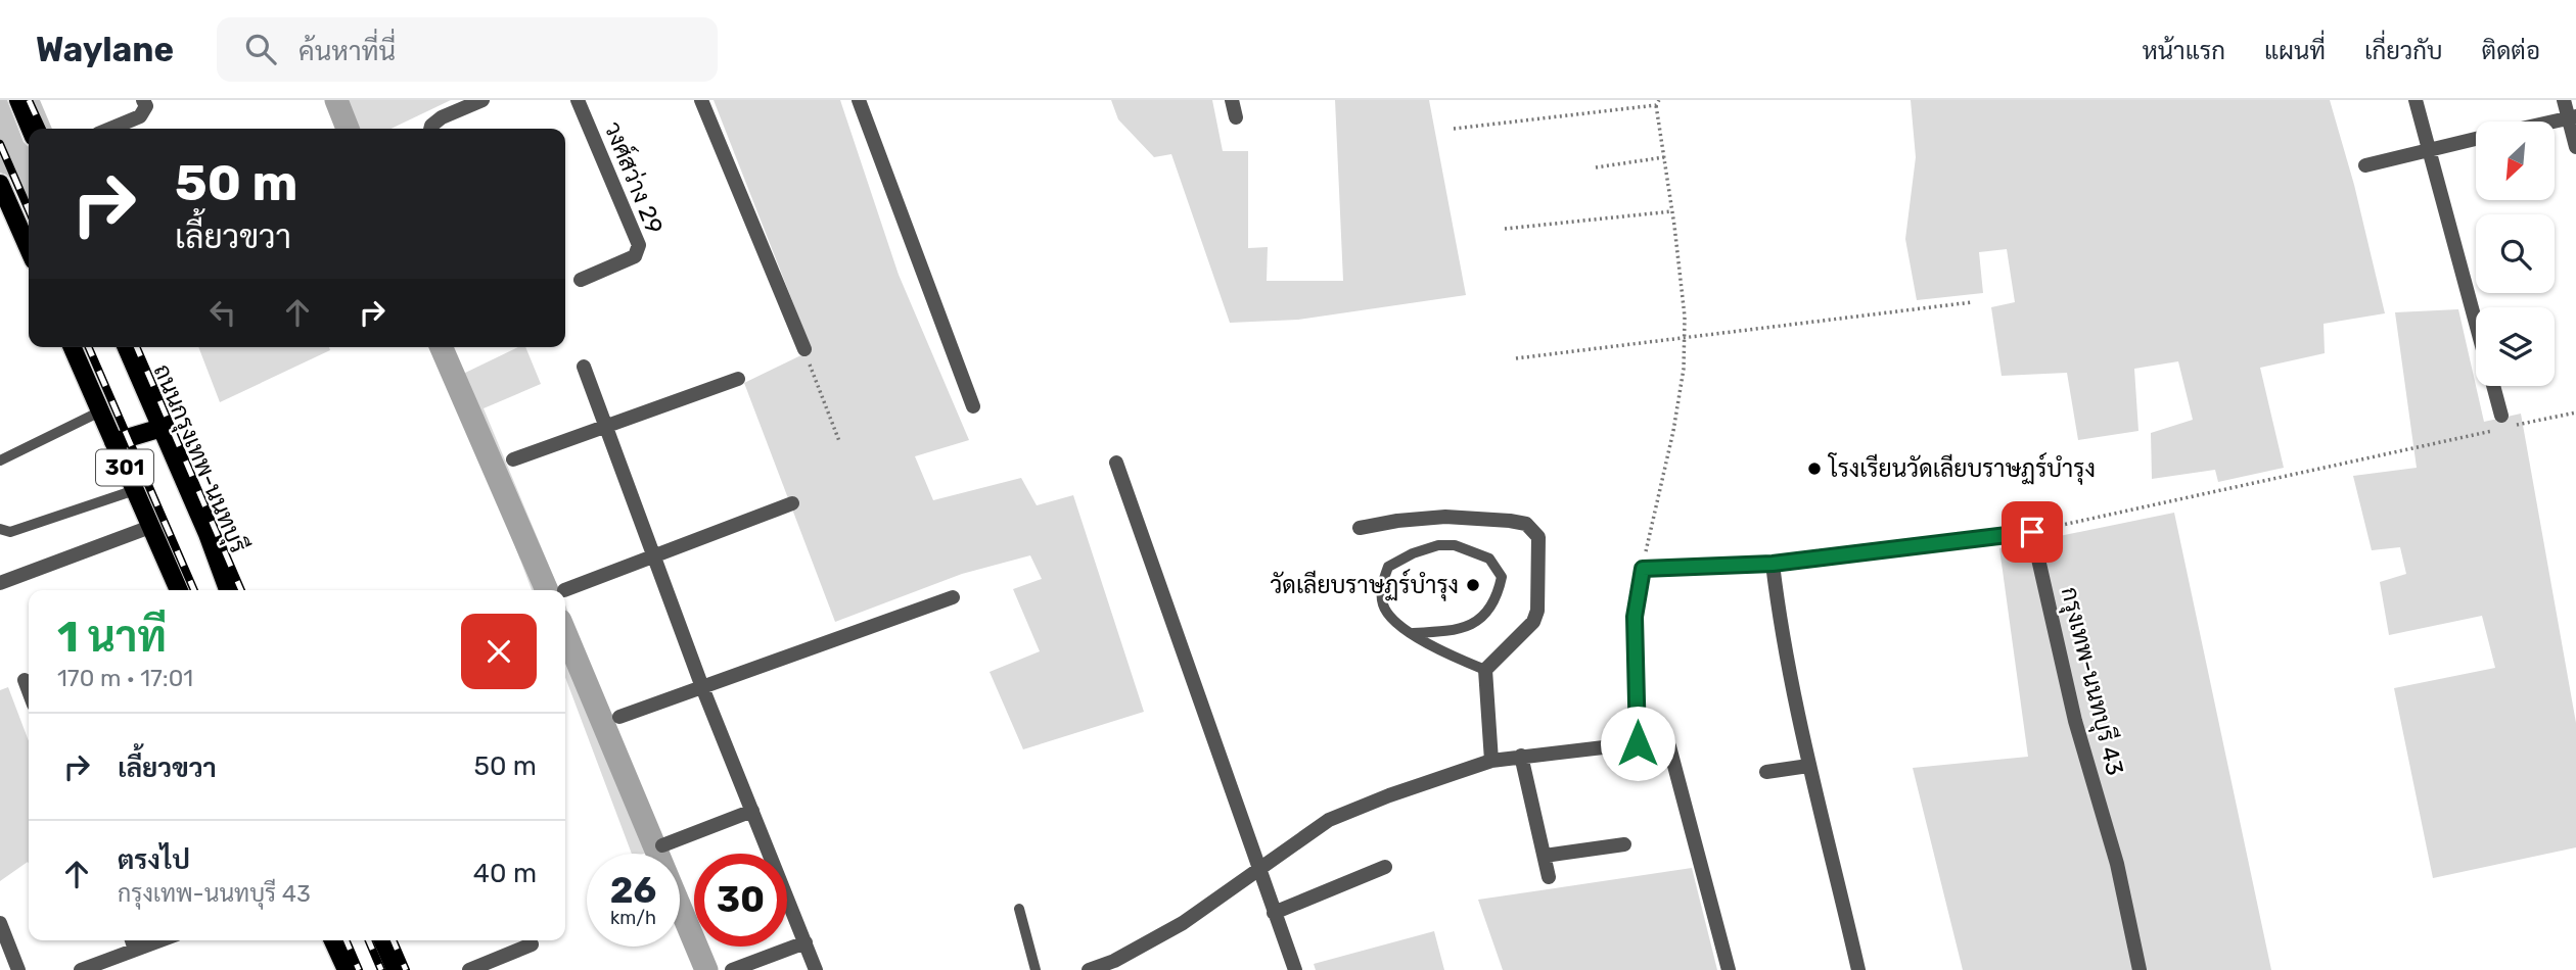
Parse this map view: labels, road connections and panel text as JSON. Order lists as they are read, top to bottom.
{
  "streets": {
    "main road": ["ถนนกรุงเทพ-นนทบุรี", "301"],
    "street": ["วงศ์สว่าง 29", "กรุงเทพ-นนทบุรี 43"]
  },
  "places": ["โรงเรียนวัดเลียบราษฏร์บำรุง", "วัดเลียบราษฏร์บำรุง"],
  "north": "bottom left",
  "page": {
    "header": "Waylane",
    "search": "ค้นหาที่นี่",
    "nav": [
      "หน้าแรก",
      "แผนที่",
      "เกี่ยวกับ",
      "ติดต่อ"
    ],
    "turn": ["50 m", "เลี้ยวขวา"],
    "heading": ["1 นาที", "170 m · 17:01"],
    "list": [
      {
        "name": "เลี้ยวขวา",
        "value": "50 m"
      },
      {
        "name": "ตรงไป",
        "note": "กรุงเทพ-นนทบุรี 43",
        "value": "40 m"
      }
    ],
    "speed": "26 km/h",
    "limit": "30"
  }
}
